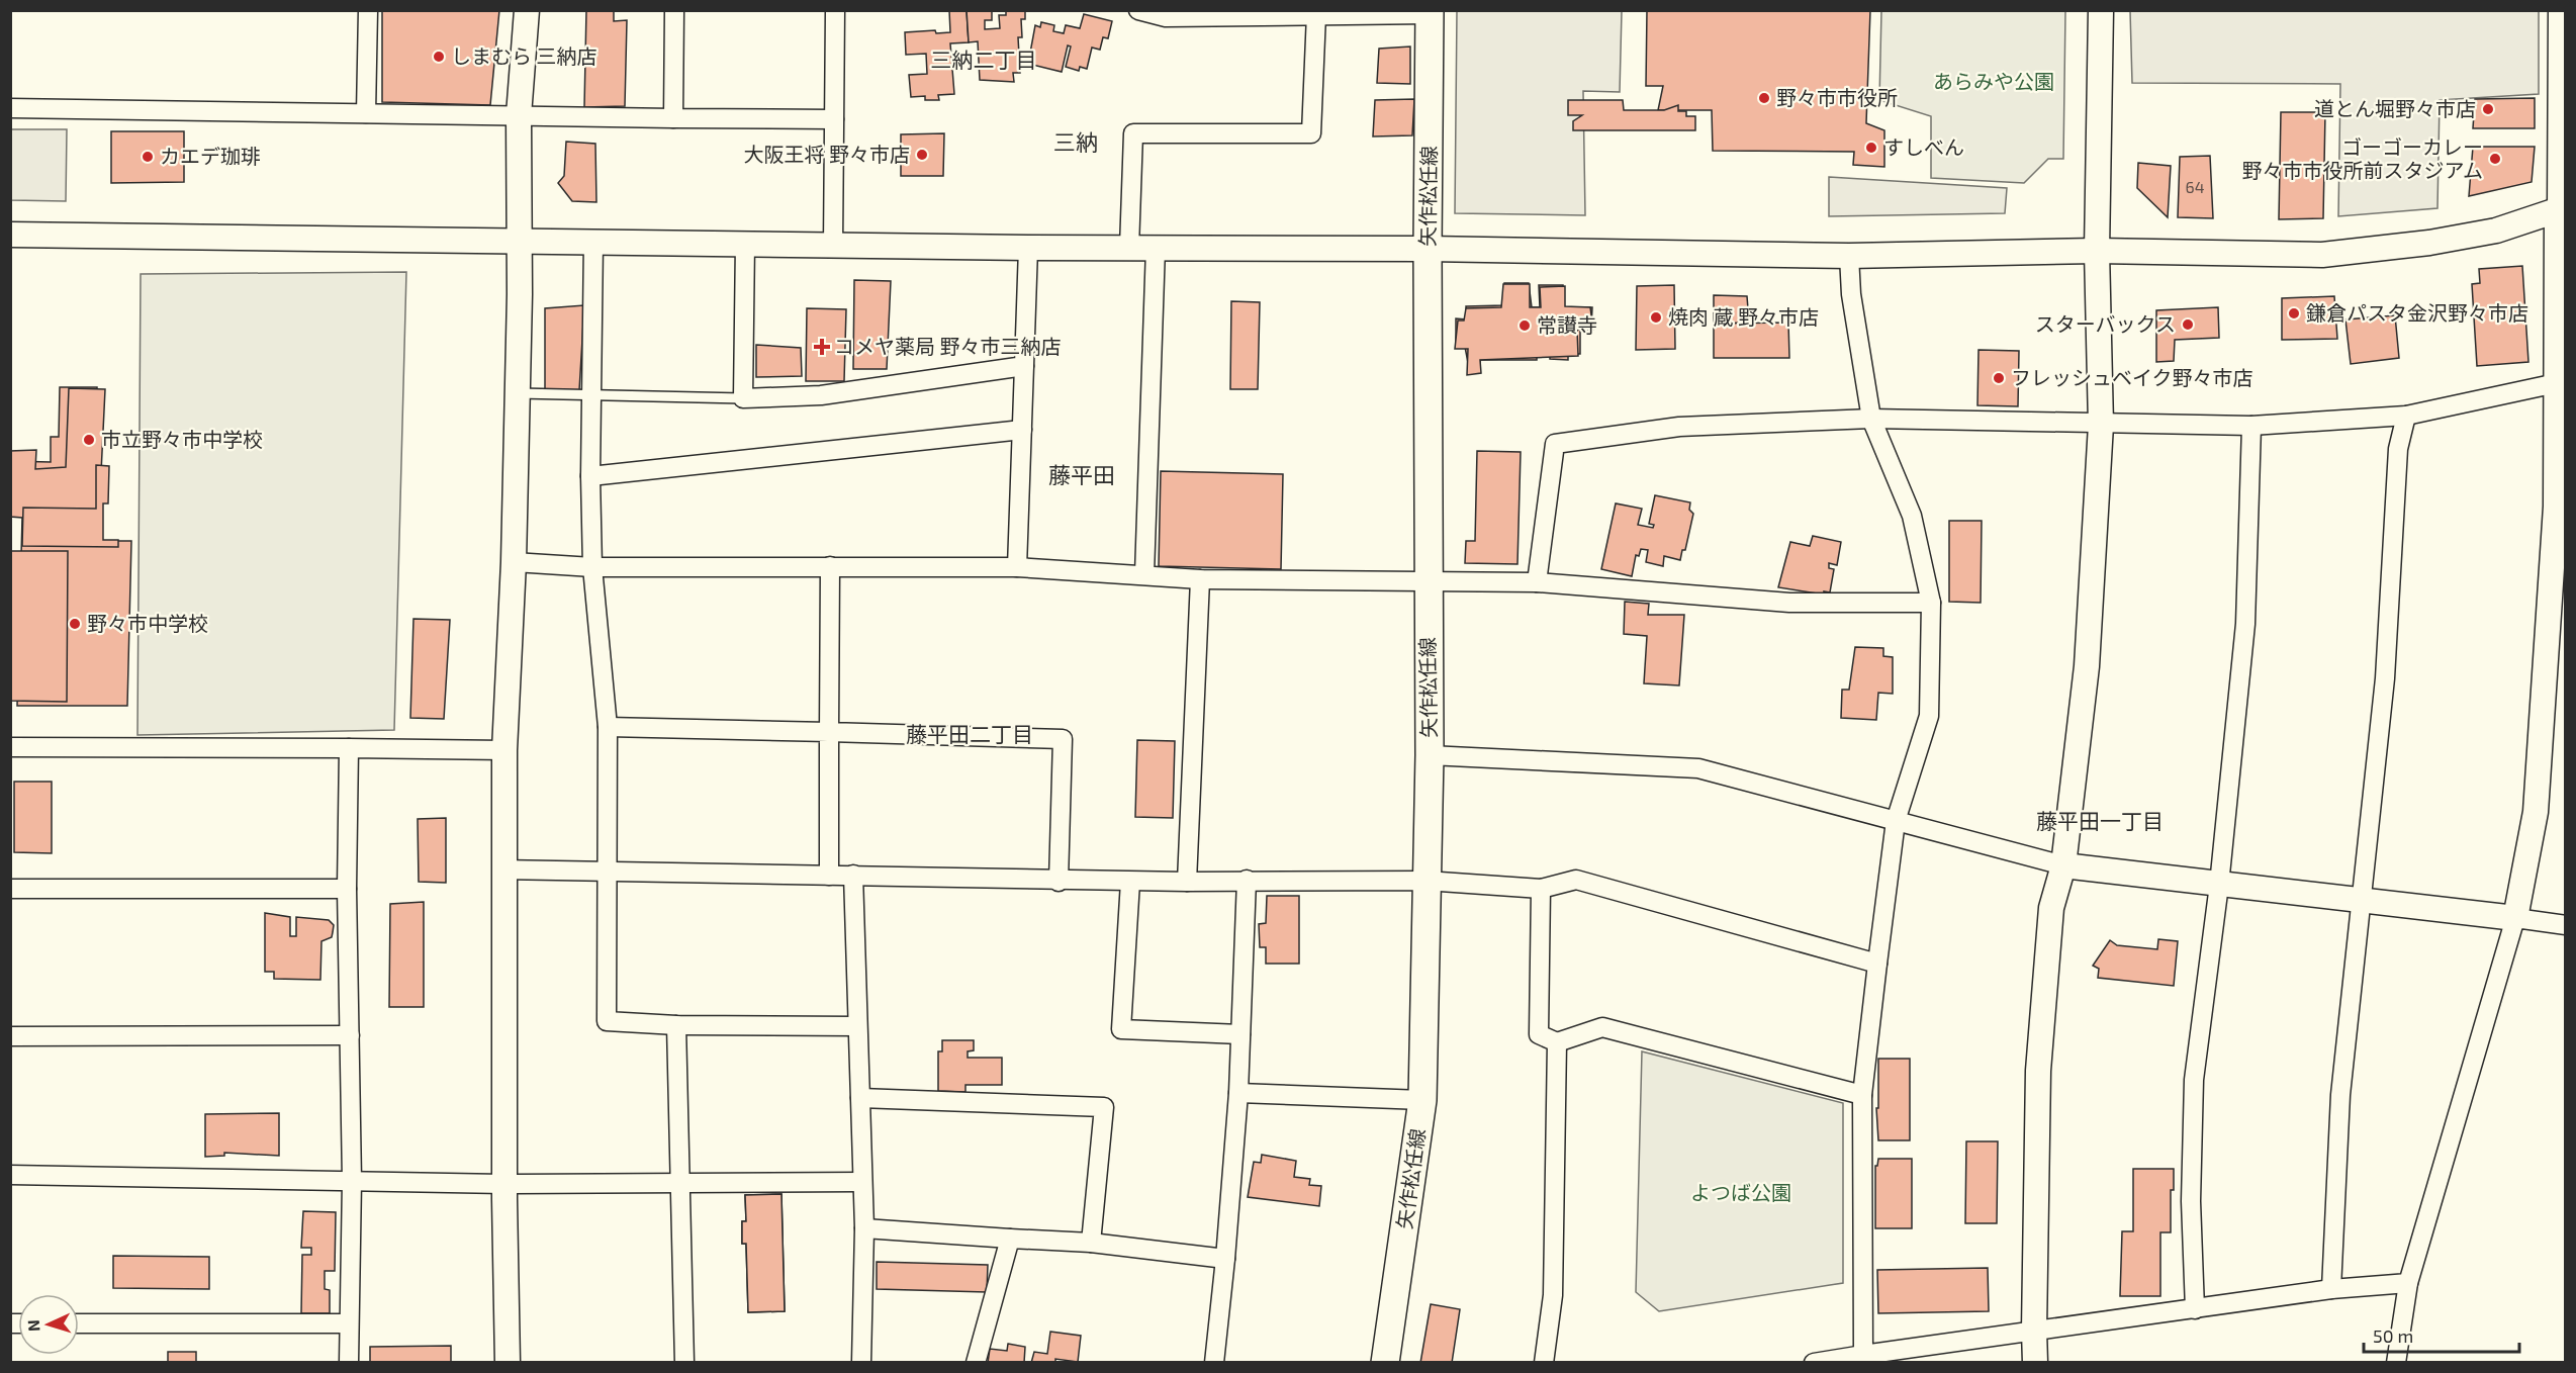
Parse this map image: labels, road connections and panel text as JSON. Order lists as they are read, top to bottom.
{
  "streets": {
    "main road": ["矢作松任線"]
  },
  "districts": [
    "三納二丁目",
    "三納",
    "藤平田",
    "藤平田二丁目",
    "藤平田一丁目"
  ],
  "parks": ["あらみや公園", "よつば公園"],
  "places": {
    "other": [
      "しまむら 三納店",
      "野々市市役所",
      "道とん堀野々市店",
      "すしべん",
      "大阪王将 野々市店",
      "カエデ珈琲",
      "ゴーゴーカレー 野々市市役所前スタジアム",
      "鎌倉パスタ金沢野々市店",
      "焼肉 蔵 野々市店",
      "スターバックス",
      "常讃寺",
      "フレッシュベイク野々市店",
      "市立野々市中学校",
      "野々市中学校"
    ],
    "health": ["コメヤ薬局 野々市三納店"]
  },
  "house_numbers": ["64"],
  "scale_bar": "50 m",
  "north": "left"
}
